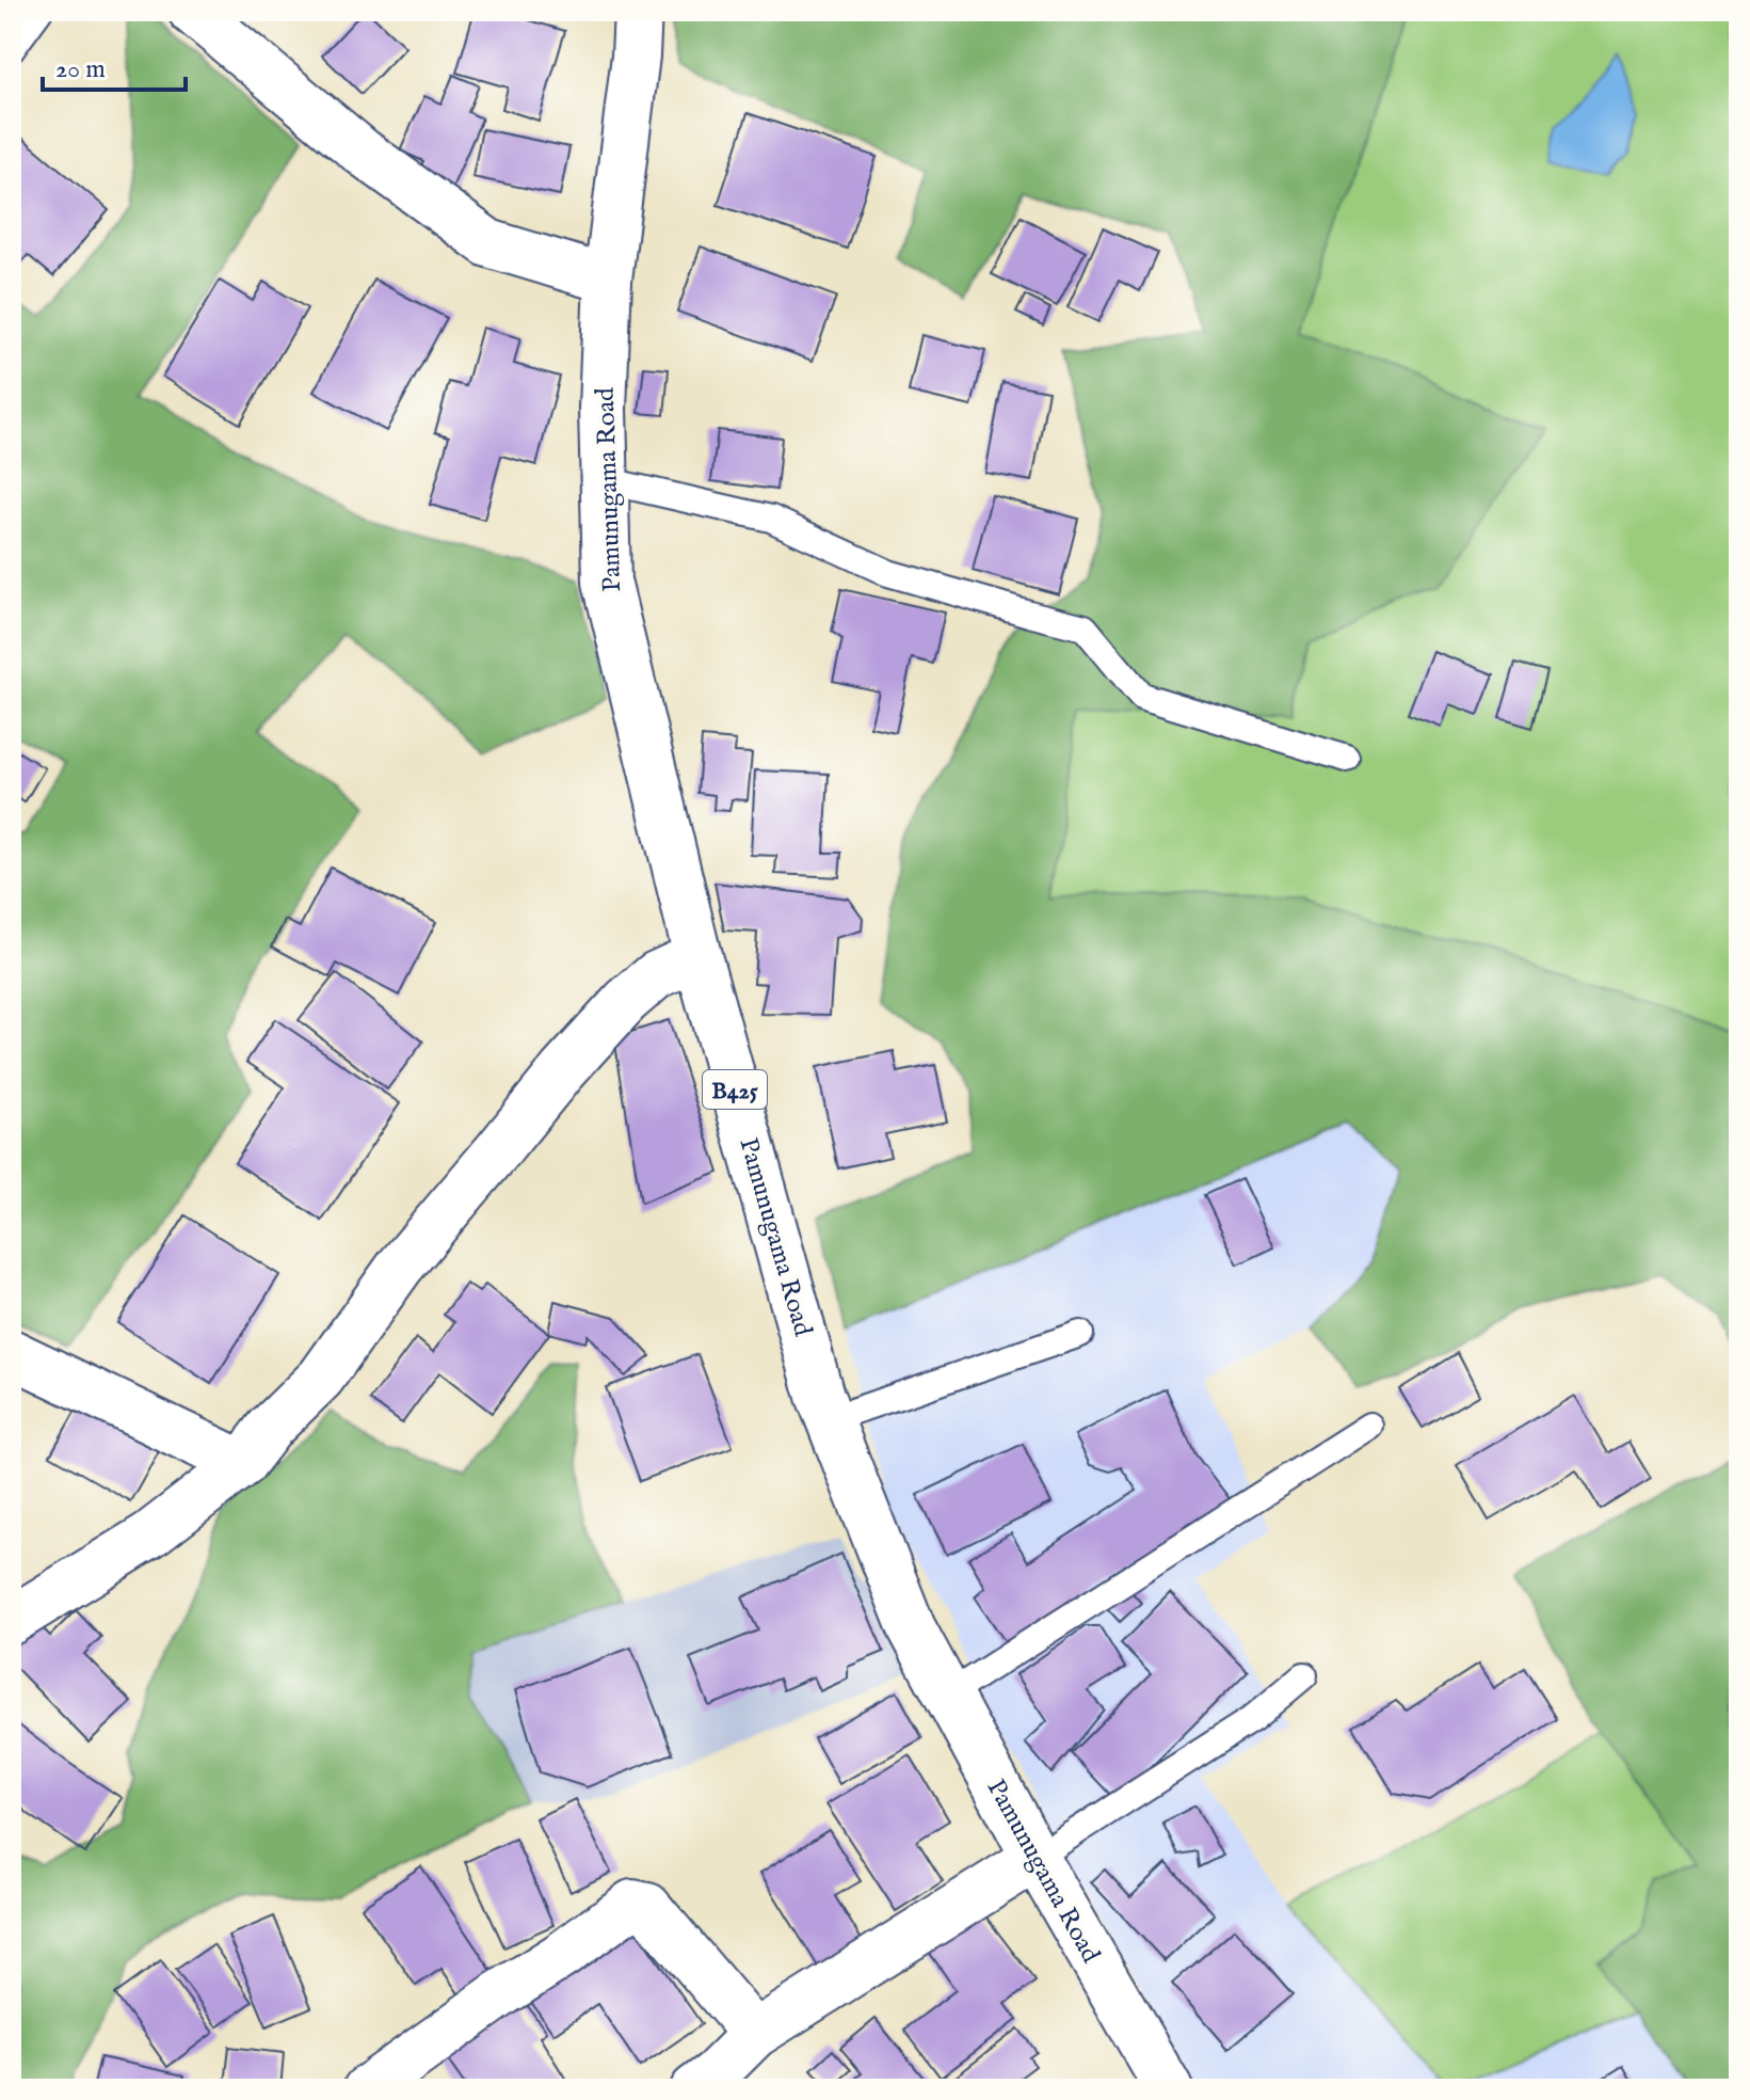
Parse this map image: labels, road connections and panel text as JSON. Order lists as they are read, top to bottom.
{
  "streets": {
    "street": ["Pamunugama Road", "B425"]
  },
  "scale_bar": "20 m"
}
